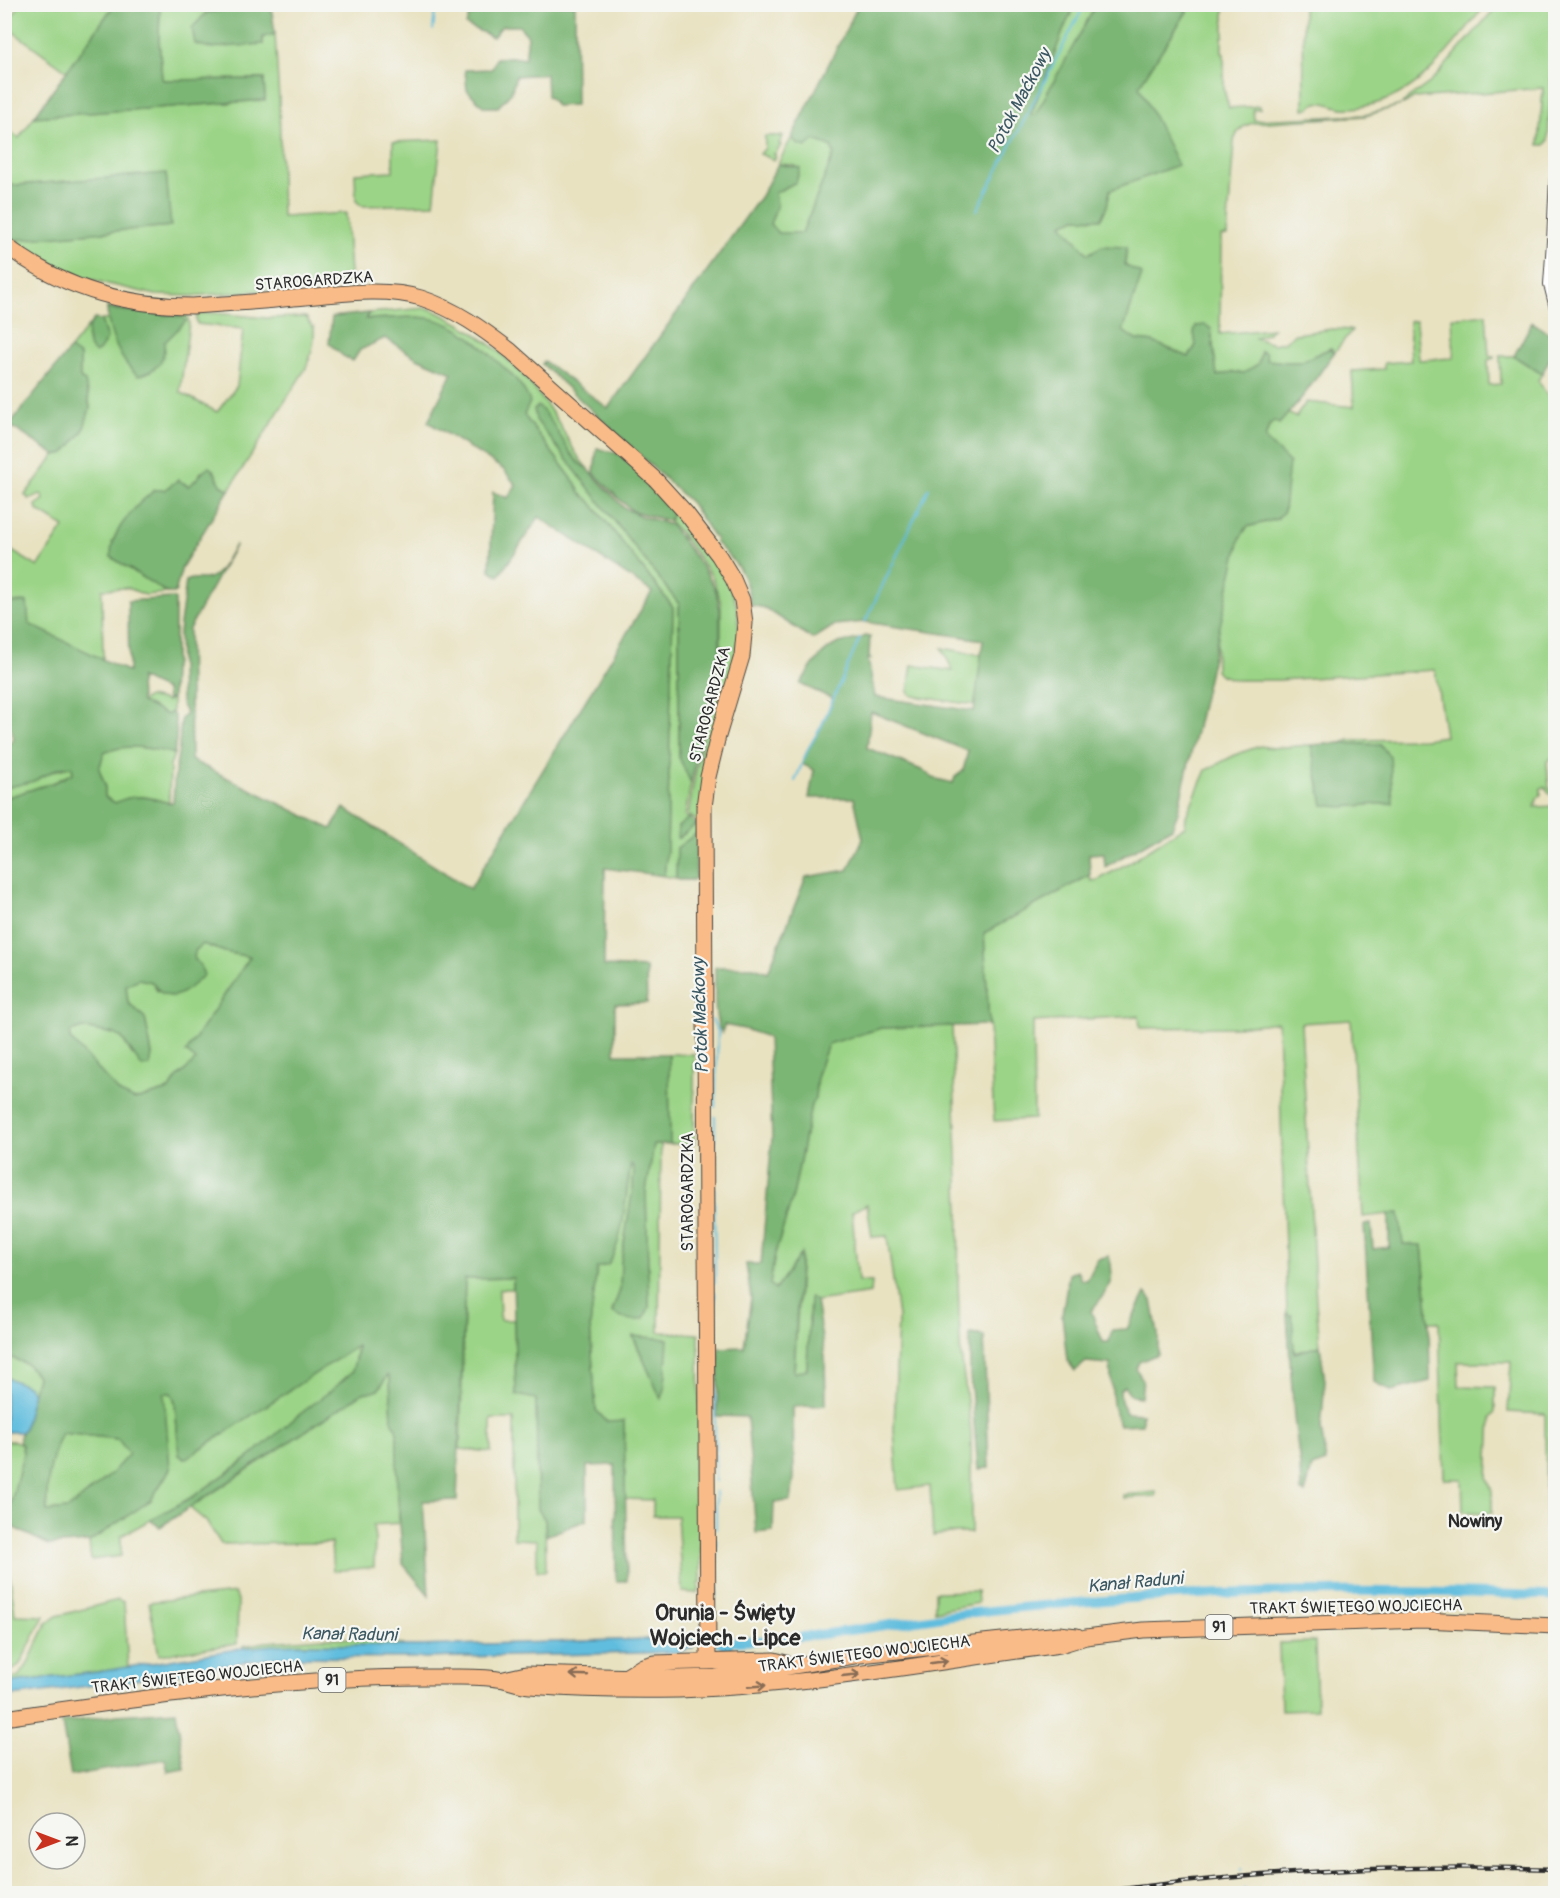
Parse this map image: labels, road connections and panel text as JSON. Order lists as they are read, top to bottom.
{
  "streets": {
    "main road": ["STAROGARDZKA", "TRAKT ŚWIĘTEGO WOJCIECHA", "91"]
  },
  "districts": ["Nowiny", "Orunia - Święty Wojciech - Lipce"],
  "water": ["Potok Maćkowy", "Kanał Raduni"],
  "north": "right"
}
